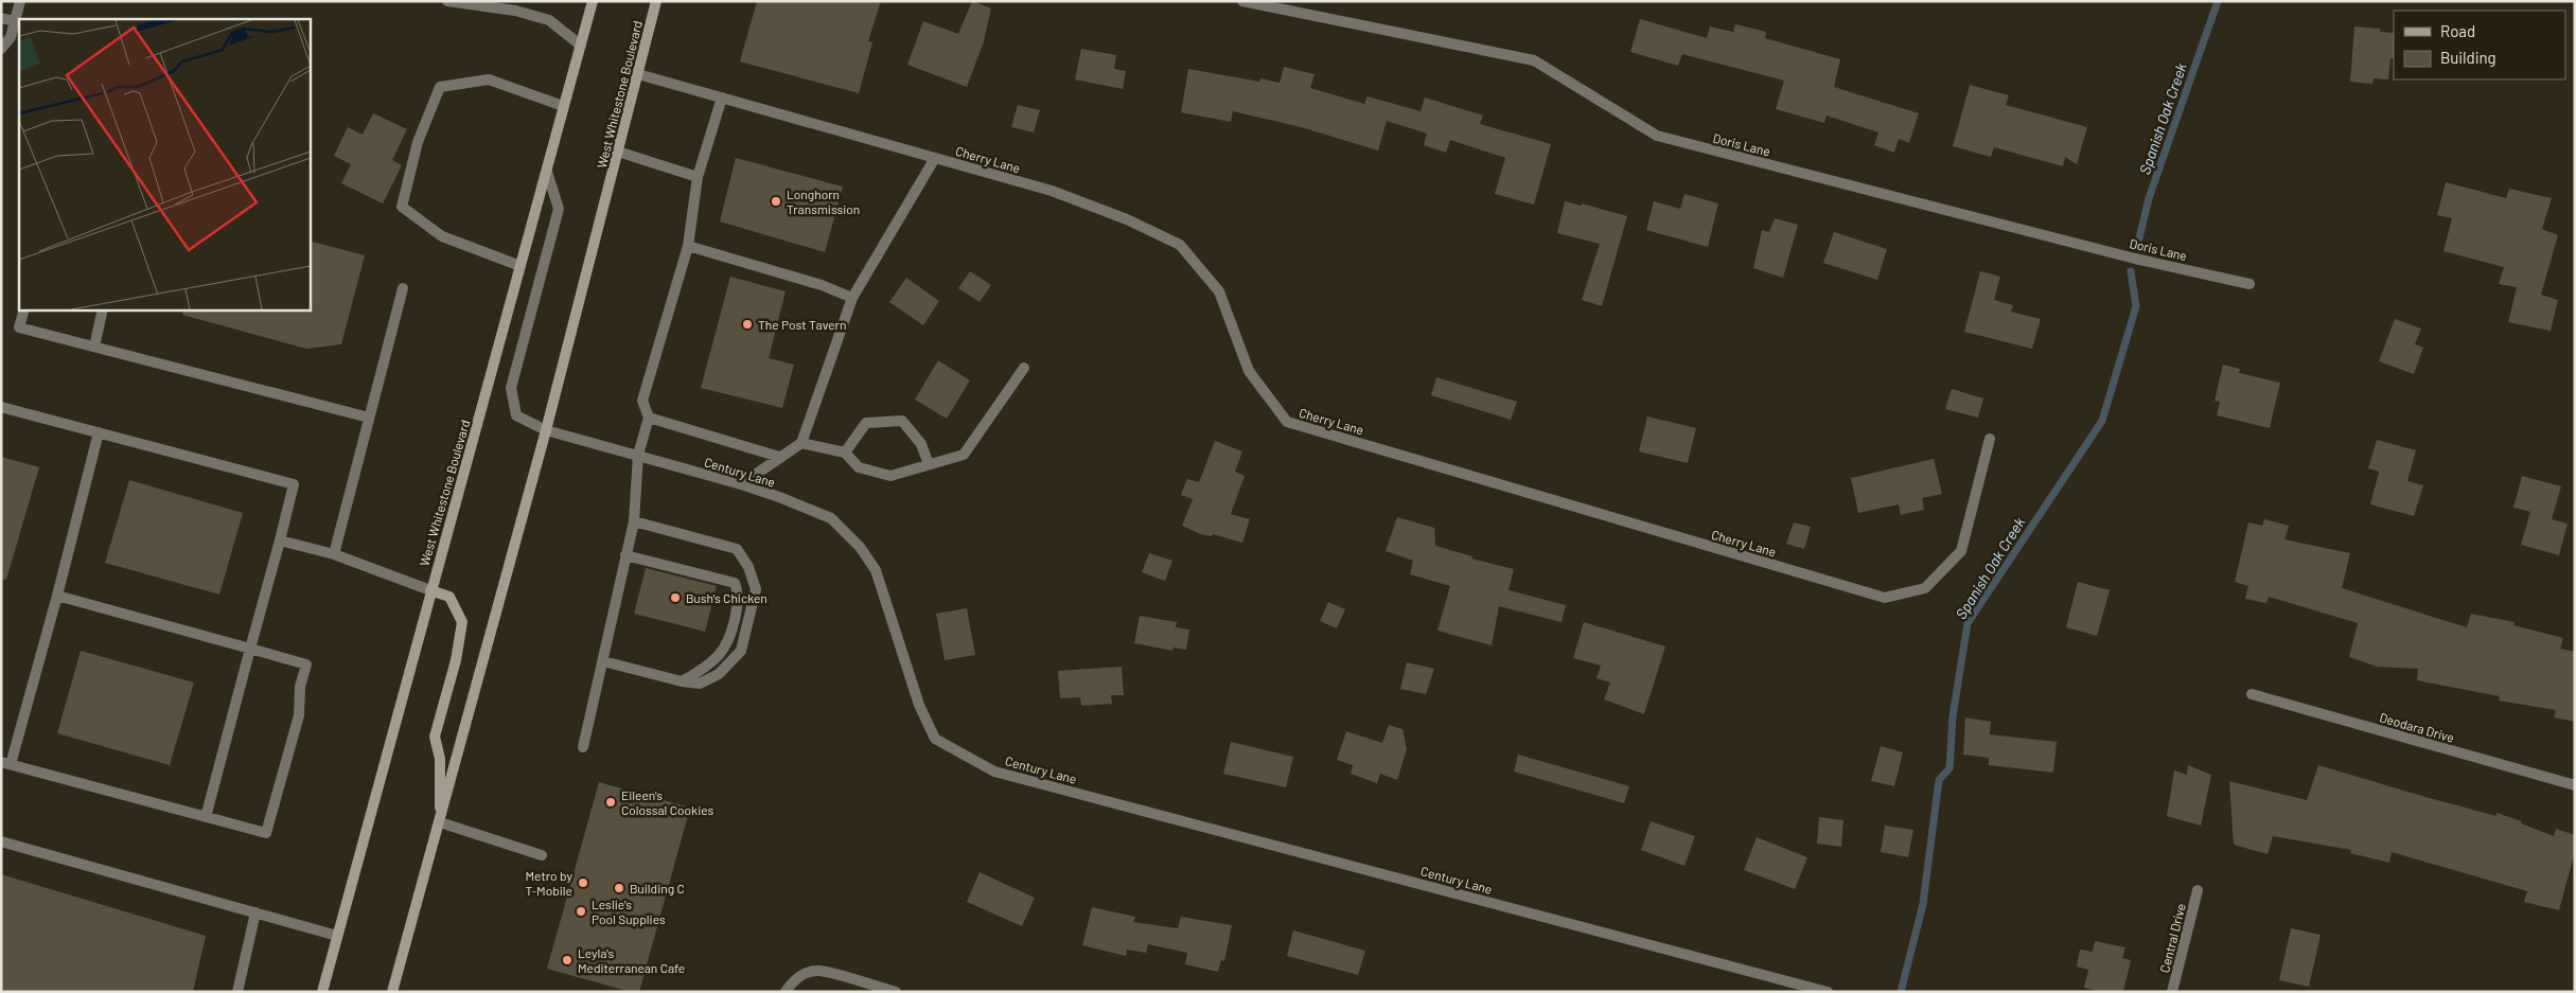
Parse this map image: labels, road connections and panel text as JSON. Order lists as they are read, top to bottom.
{
  "streets": {
    "main road": ["West Whitestone Boulevard"],
    "street": [
      "Doris Lane",
      "Cherry Lane",
      "Century Lane",
      "Deodara Drive",
      "Central Drive"
    ]
  },
  "crossings": [
    ["West Whitestone Boulevard", "Cherry Lane"],
    ["West Whitestone Boulevard", "Century Lane"]
  ],
  "water": ["Spanish Oak Creek"],
  "places": [
    "Longhorn Transmission",
    "The Post Tavern",
    "Bush's Chicken",
    "Eileen's Colossal Cookies",
    "Metro by T-Mobile",
    "Building C",
    "Leslie's Pool Supplies",
    "Leyla's Mediterranean Cafe"
  ],
  "legend": ["Road", "Building"]
}
